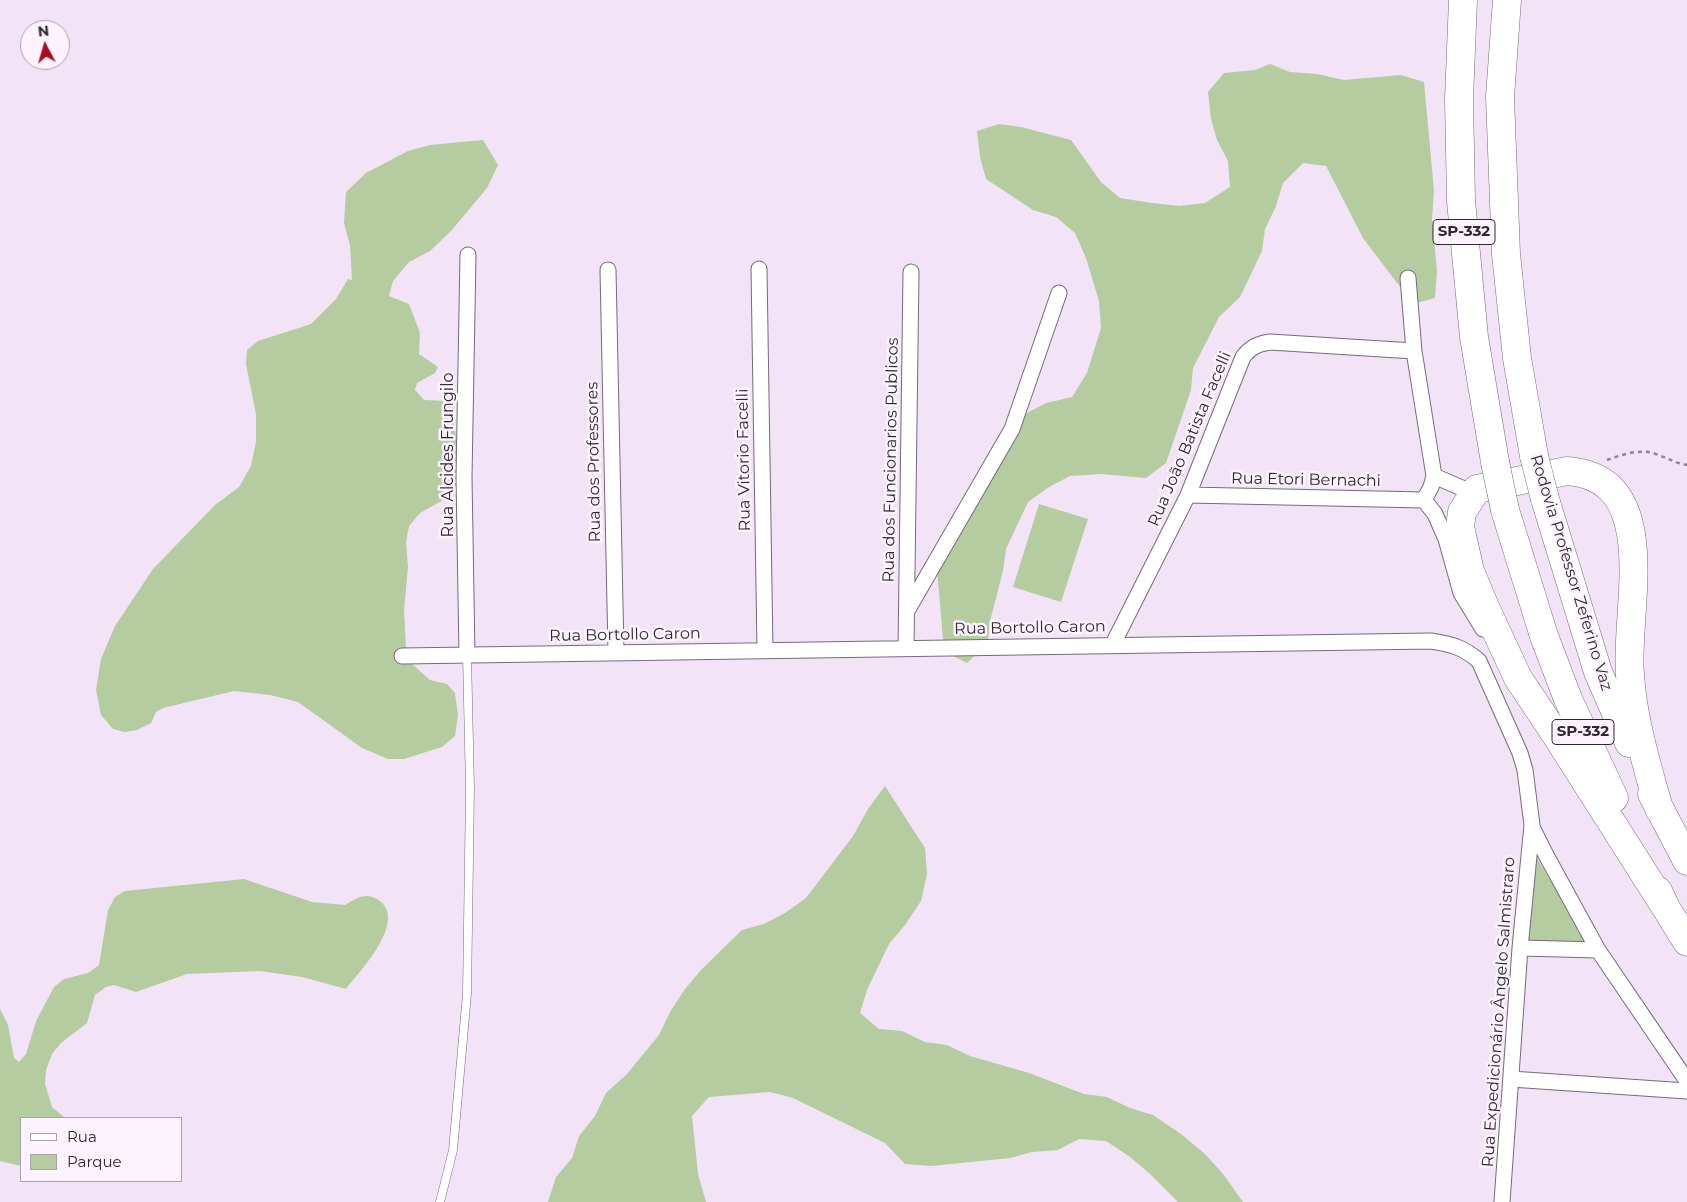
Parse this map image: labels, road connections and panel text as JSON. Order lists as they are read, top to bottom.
{
  "streets": {
    "highway": ["SP-332", "Rodovia Professor Zeferino Vaz"],
    "street": [
      "Rua João Batista Facelli",
      "Rua Alcides Frungilo",
      "Rua Vitorio Facelli",
      "Rua dos Funcionarios Publicos",
      "Rua dos Professores",
      "Rua Etori Bernachi",
      "Rua Bortollo Caron",
      "Rua Expedicionário Ângelo Salmistraro"
    ]
  },
  "crossings": [
    ["Rua João Batista Facelli", "Rua Etori Bernachi"],
    ["Rua João Batista Facelli", "Rua Bortollo Caron"],
    ["Rua Alcides Frungilo", "Rua Bortollo Caron"],
    ["Rua Vitorio Facelli", "Rua Bortollo Caron"],
    ["Rua dos Funcionarios Publicos", "Rua Bortollo Caron"],
    ["Rua dos Professores", "Rua Bortollo Caron"],
    ["Rua Bortollo Caron", "Rua Expedicionário Ângelo Salmistraro"]
  ],
  "legend": ["Rua", "Parque"],
  "north": "top"
}
